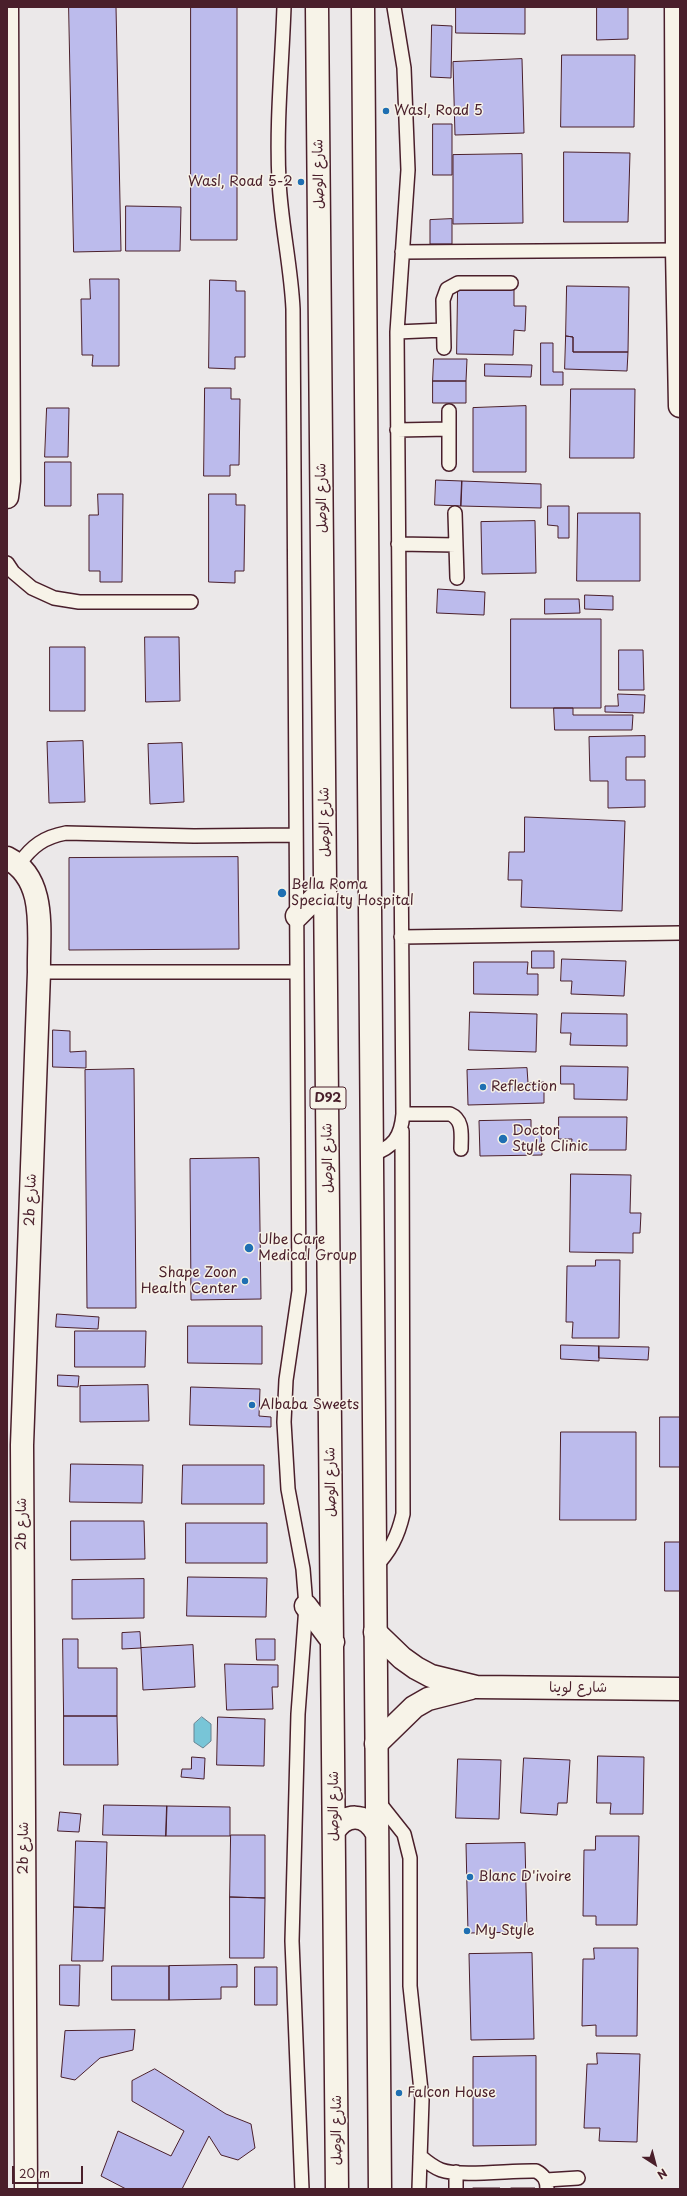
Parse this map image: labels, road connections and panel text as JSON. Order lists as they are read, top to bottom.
{
  "streets": {
    "main road": [
      "شارع الوصل",
      "D92",
      "2b شارع",
      "شارع لوينا"
    ]
  },
  "places": [
    "Wasl, Road 5",
    "Wasl, Road 5-2",
    "Bella Roma Specialty Hospital",
    "Reflection",
    "Doctor Style Clinic",
    "Ulbe Care Medical Group",
    "Shape Zoon Health Center",
    "Albaba Sweets",
    "Blanc D'ivoire",
    "My Style",
    "Falcon House"
  ],
  "scale_bar": "20 m",
  "north": "bottom right"
}
